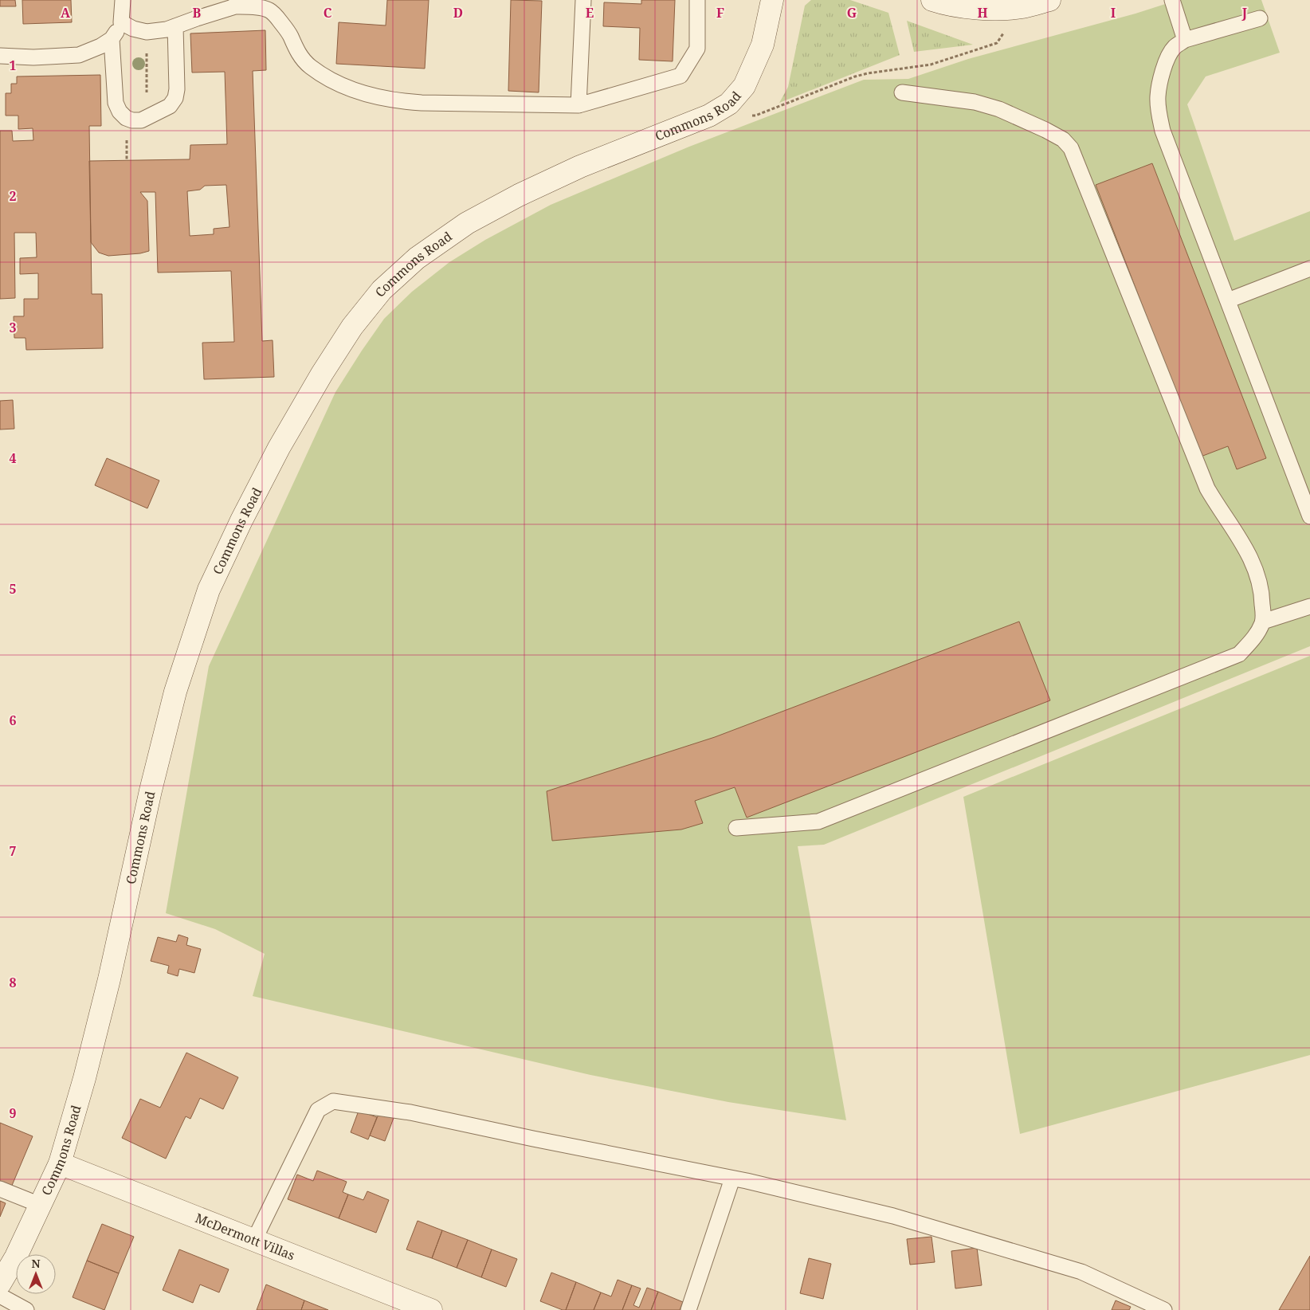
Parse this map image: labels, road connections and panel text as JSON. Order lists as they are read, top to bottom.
{
  "streets": {
    "street": ["Commons Road", "McDermott Villas"]
  },
  "crossings": [
    ["Commons Road", "McDermott Villas"]
  ],
  "north": "top",
  "grid": {
    "columns": [
      "A",
      "B",
      "C",
      "D",
      "E",
      "F",
      "G",
      "H",
      "I",
      "J"
    ],
    "rows": [
      "1",
      "2",
      "3",
      "4",
      "5",
      "6",
      "7",
      "8",
      "9"
    ]
  }
}
